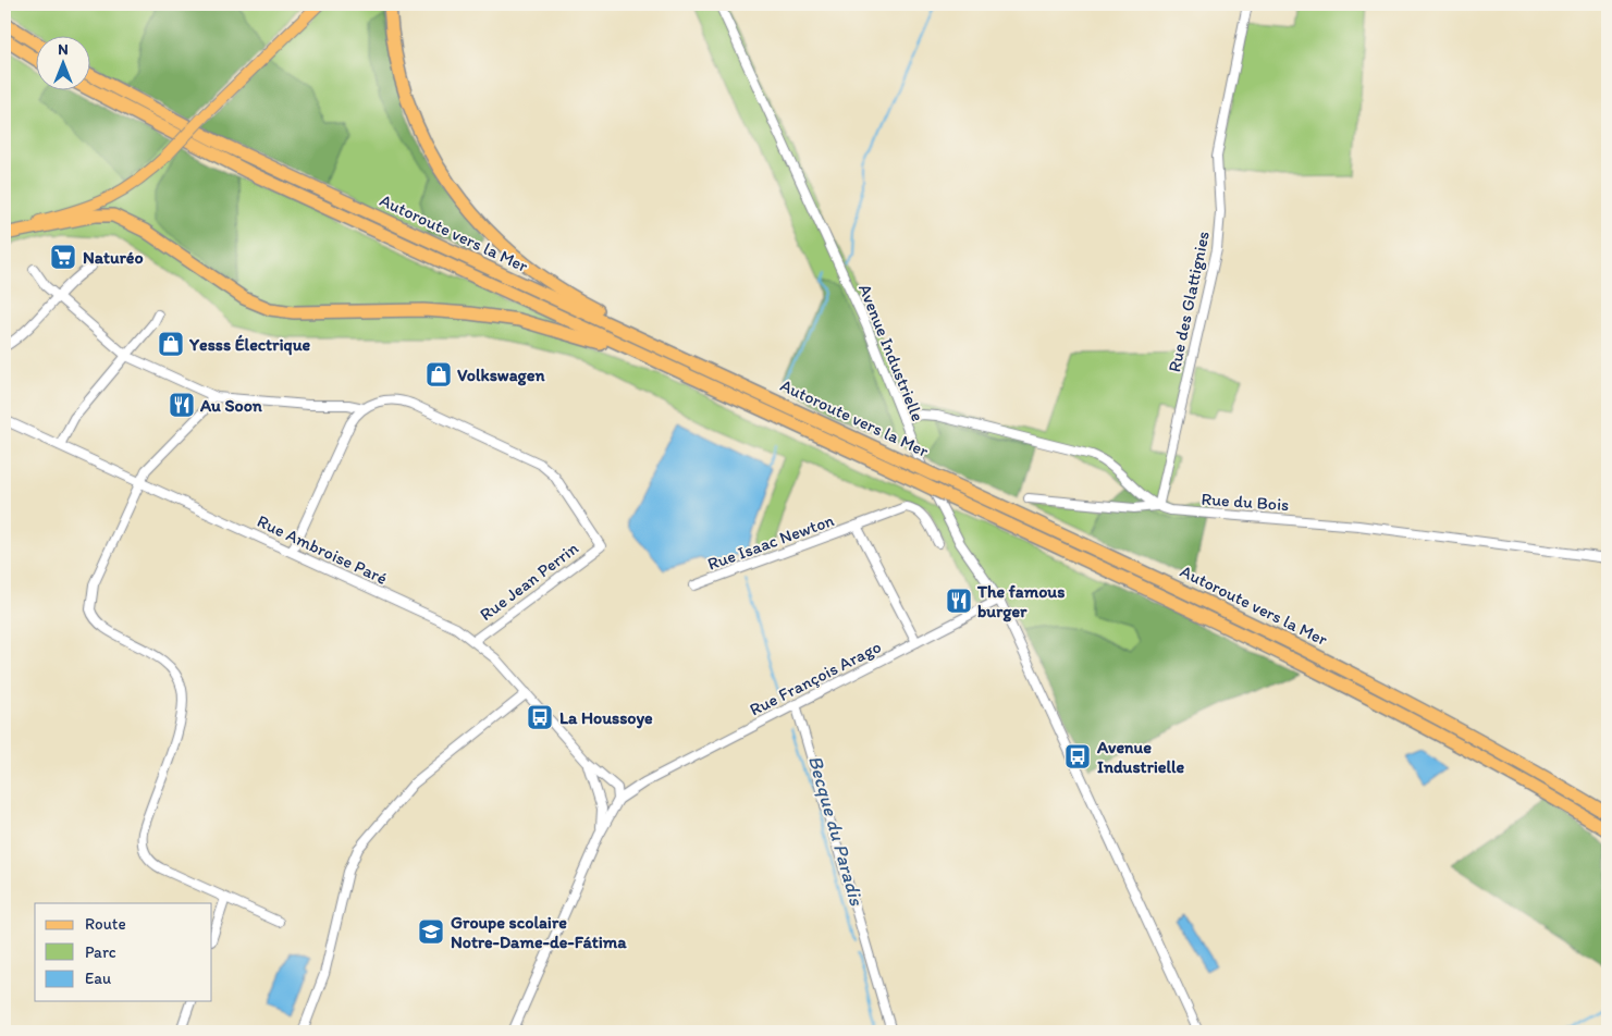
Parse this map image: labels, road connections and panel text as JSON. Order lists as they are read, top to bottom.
{
  "streets": {
    "highway": ["Autoroute vers la Mer"],
    "street": [
      "Rue des Glattignies",
      "Avenue Industrielle",
      "Rue du Bois",
      "Rue Isaac Newton",
      "Rue Ambroise Paré",
      "Rue Jean Perrin",
      "Rue François Arago"
    ]
  },
  "crossings": [
    ["Rue des Glattignies", "Rue du Bois"],
    ["Avenue Industrielle", "Rue du Bois"],
    ["Avenue Industrielle", "Rue François Arago"],
    ["Rue Isaac Newton", "Rue François Arago"],
    ["Rue Ambroise Paré", "Rue Jean Perrin"],
    ["Rue Ambroise Paré", "Rue François Arago"]
  ],
  "water": ["Becque du Paradis"],
  "places": {
    "supermarket": ["Naturéo"],
    "shop": ["Yesss Électrique", "Volkswagen"],
    "restaurant": ["Au Soon", "The famous burger"],
    "bus stop": ["La Houssoye", "Avenue Industrielle"],
    "school or university": ["Groupe scolaire Notre-Dame-de-Fátima"]
  },
  "legend": ["Route", "Parc", "Eau"],
  "north": "top"
}
